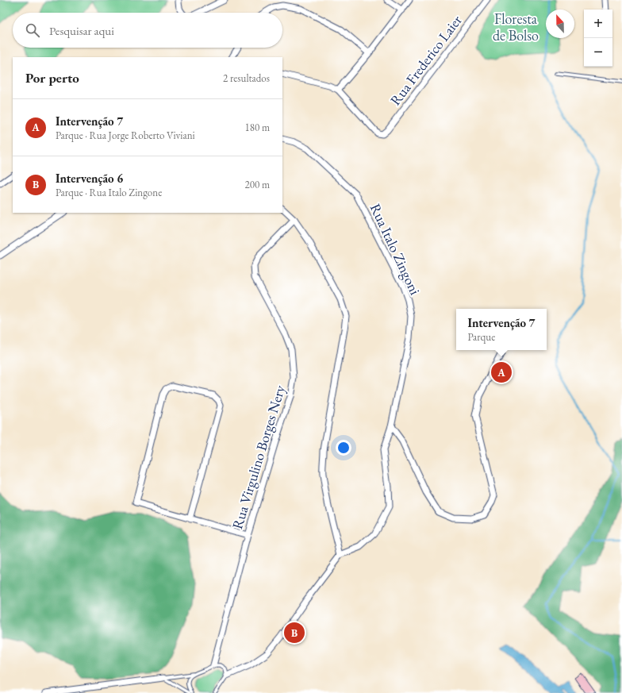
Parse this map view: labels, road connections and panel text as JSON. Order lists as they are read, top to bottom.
{
  "streets": {
    "street": ["Rua Frederico Laier", "Rua Italo Zingoni", "Rua Virgulino Borges Nery"]
  },
  "parks": ["Floresta de Bolso"],
  "north": "top",
  "page": {
    "map_buttons": ["+", "−"],
    "search": "Pesquisar aqui",
    "heading": ["Por perto", "2 resultados"],
    "list": [
      {
        "mark": "A",
        "name": "Intervenção 7",
        "note": "Parque · Rua Jorge Roberto Viviani",
        "value": "180 m"
      },
      {
        "mark": "B",
        "name": "Intervenção 6",
        "note": "Parque · Rua Italo Zingone",
        "value": "200 m"
      }
    ],
    "popup": ["Intervenção 7", "Parque"],
    "pins": ["A", "B"]
  }
}
